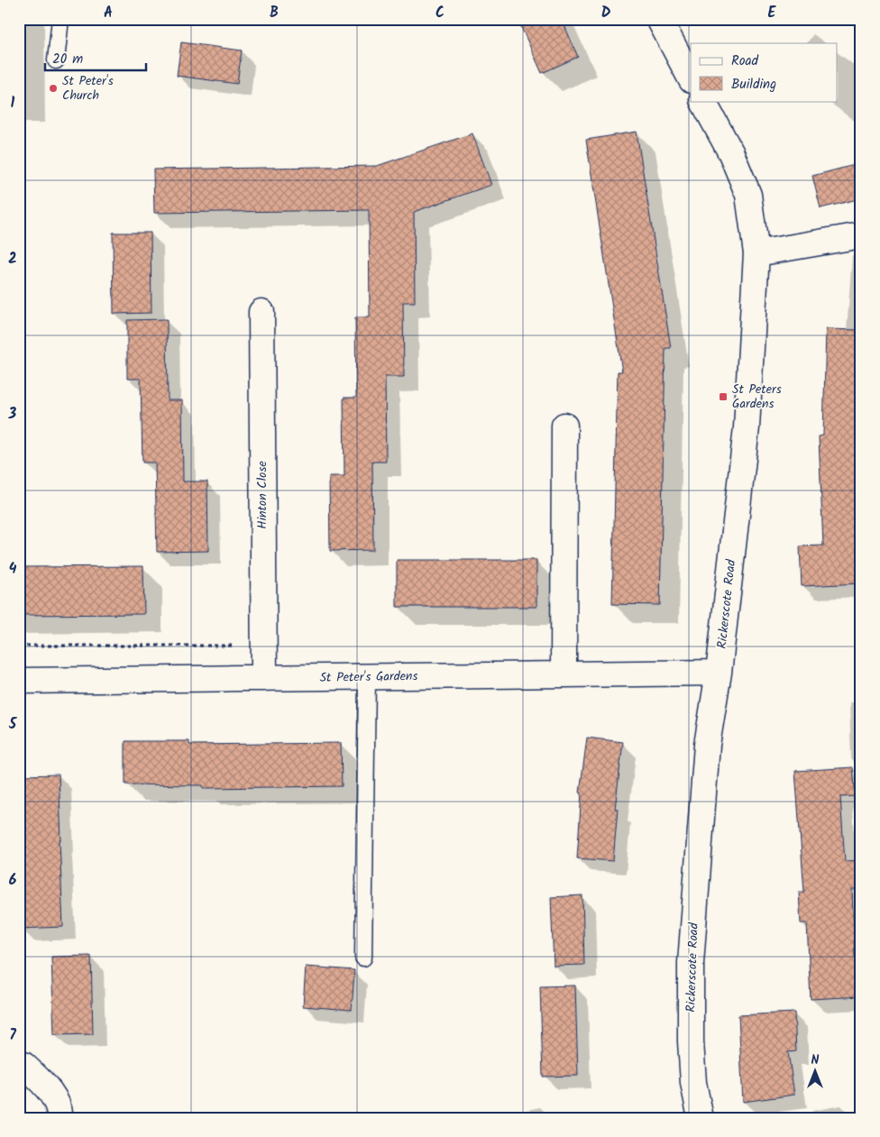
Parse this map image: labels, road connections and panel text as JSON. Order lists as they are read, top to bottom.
{
  "streets": {
    "street": ["Hinton Close", "Rickerscote Road", "St Peter's Gardens"]
  },
  "crossings": [
    ["Hinton Close", "St Peter's Gardens"],
    ["Rickerscote Road", "St Peter's Gardens"]
  ],
  "places": {
    "other": ["St Peter's Church"],
    "transit": ["St Peters Gardens"]
  },
  "legend": ["Road", "Building"],
  "scale_bar": "20 m",
  "north": "top",
  "grid": {
    "columns": [
      "A",
      "B",
      "C",
      "D",
      "E"
    ],
    "rows": [
      "1",
      "2",
      "3",
      "4",
      "5",
      "6",
      "7"
    ]
  }
}
